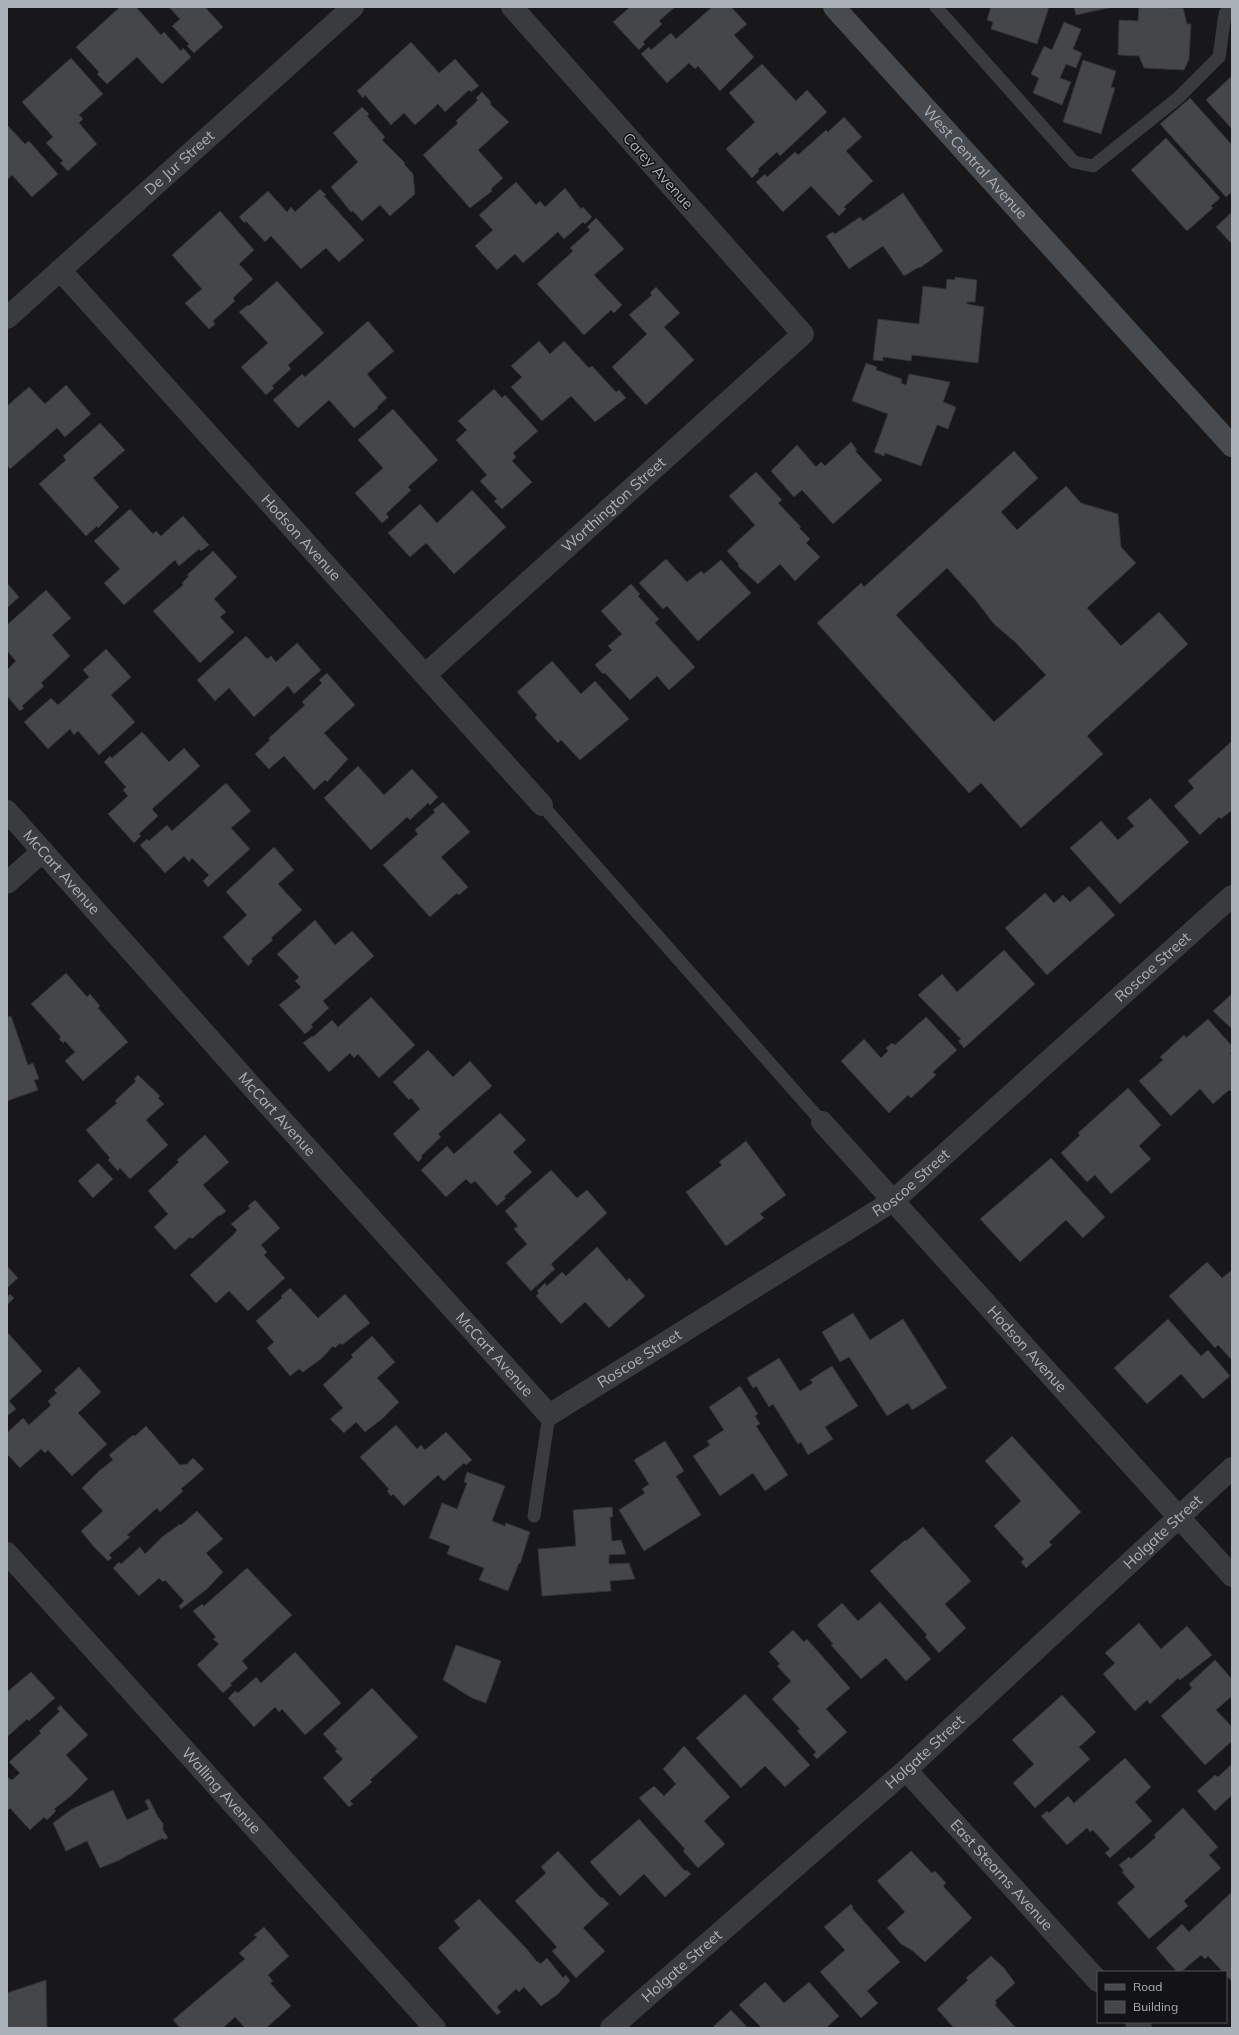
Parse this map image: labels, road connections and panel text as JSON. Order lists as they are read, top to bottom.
{
  "streets": {
    "main road": ["West Central Avenue"],
    "street": [
      "De Jur Street",
      "Carey Avenue",
      "Worthington Street",
      "Hodson Avenue",
      "McCart Avenue",
      "Roscoe Street",
      "Holgate Street",
      "Walling Avenue",
      "East Stearns Avenue"
    ]
  },
  "crossings": [
    ["De Jur Street", "Hodson Avenue"],
    ["Carey Avenue", "Worthington Street"],
    ["Worthington Street", "Hodson Avenue"],
    ["Hodson Avenue", "Roscoe Street"],
    ["Hodson Avenue", "Holgate Street"],
    ["McCart Avenue", "Roscoe Street"],
    ["Holgate Street", "East Stearns Avenue"]
  ],
  "legend": ["Road", "Building"]
}
